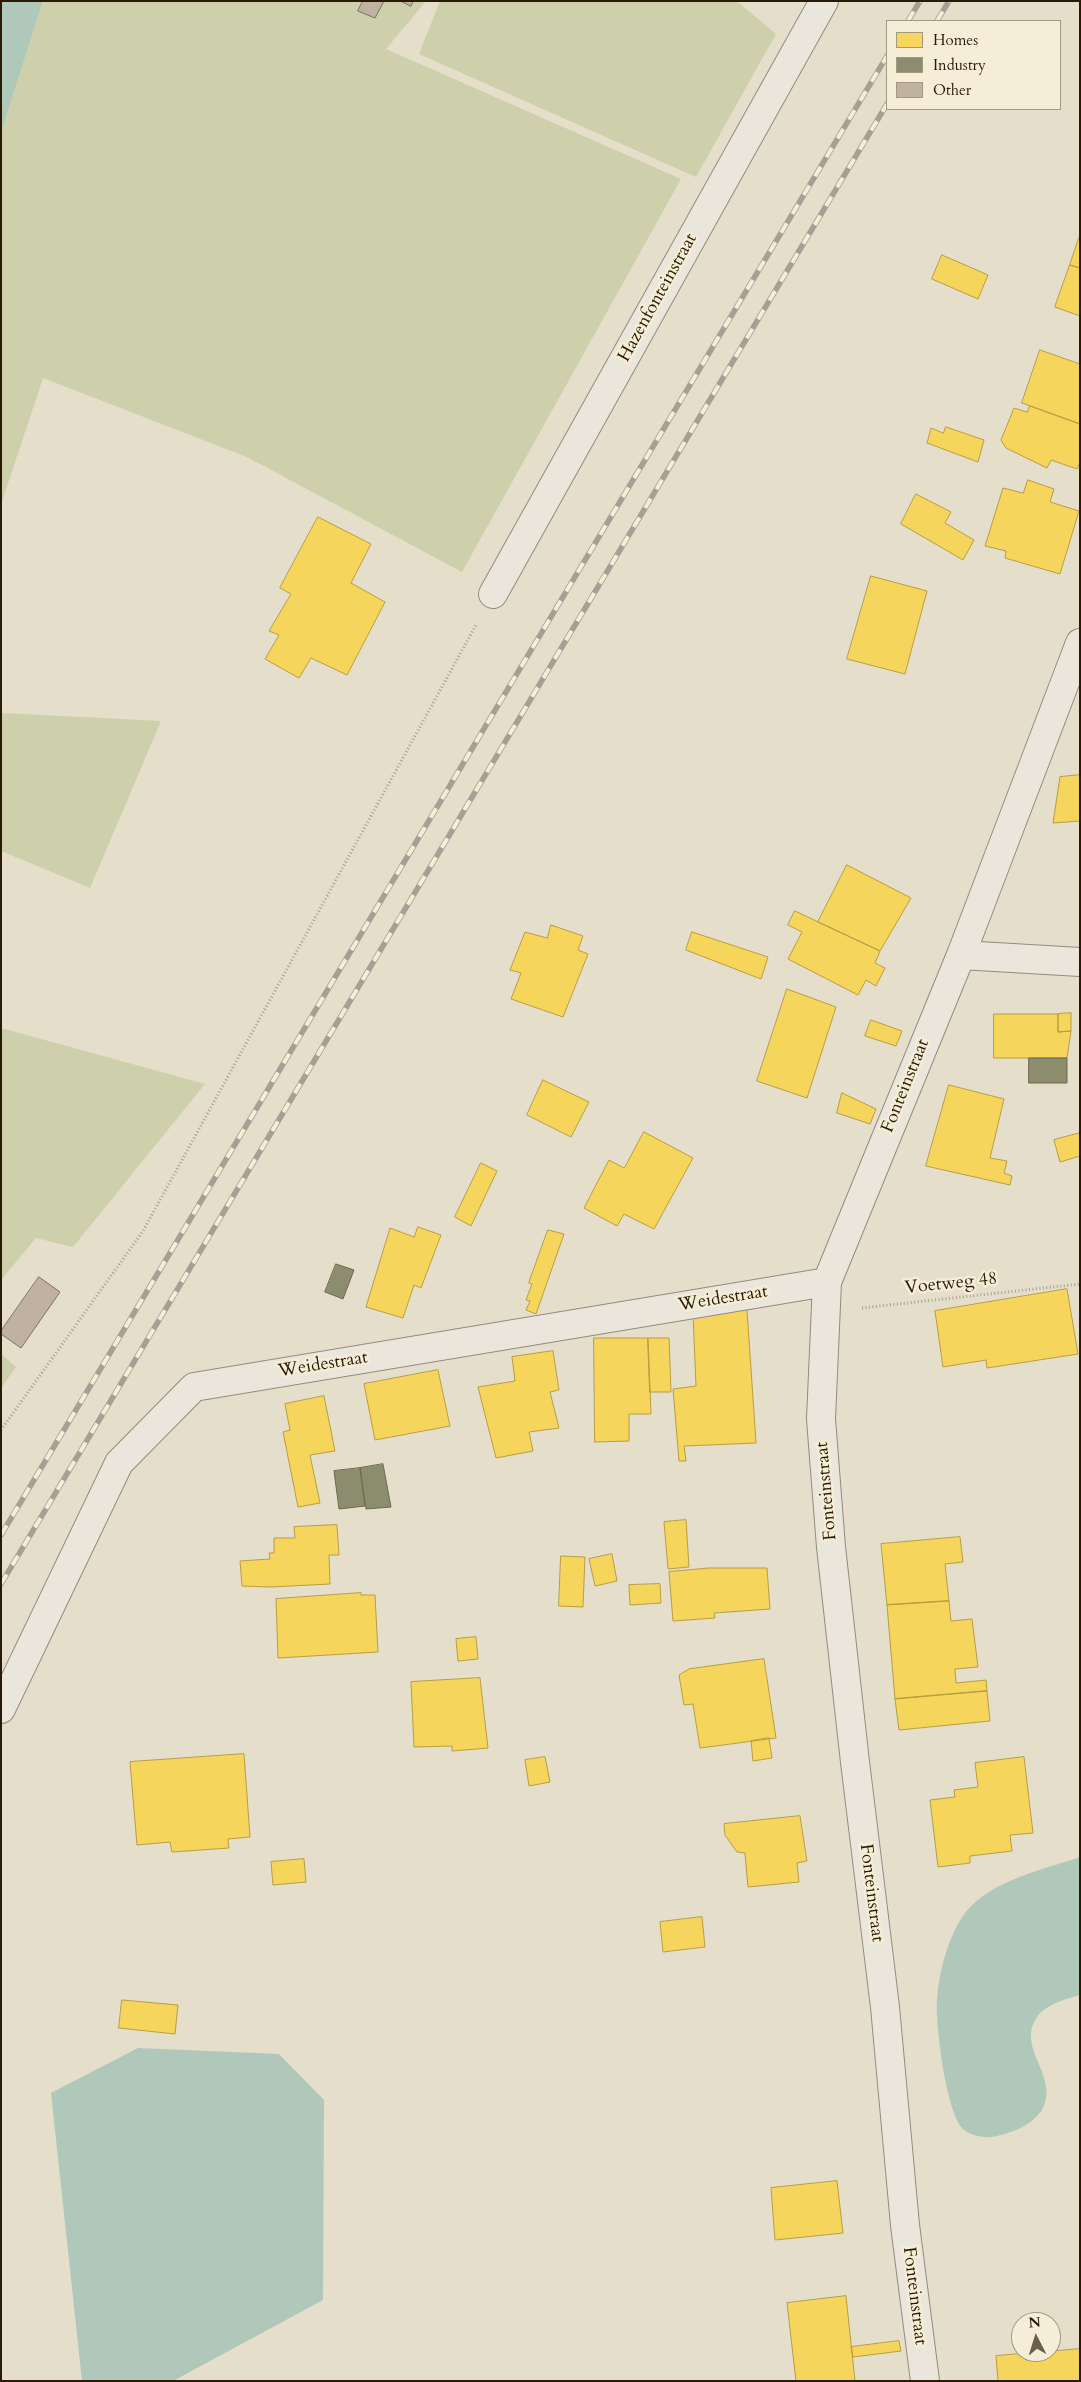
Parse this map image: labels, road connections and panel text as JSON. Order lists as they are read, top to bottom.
{
  "streets": {
    "street": ["Hazenfonteinstraat", "Fonteinstraat", "Weidestraat"],
    "path": ["Voetweg 48"]
  },
  "crossings": [
    ["Fonteinstraat", "Voetweg 48"],
    ["Fonteinstraat", "Weidestraat"]
  ],
  "legend": ["Homes", "Industry", "Other"],
  "north": "top"
}
